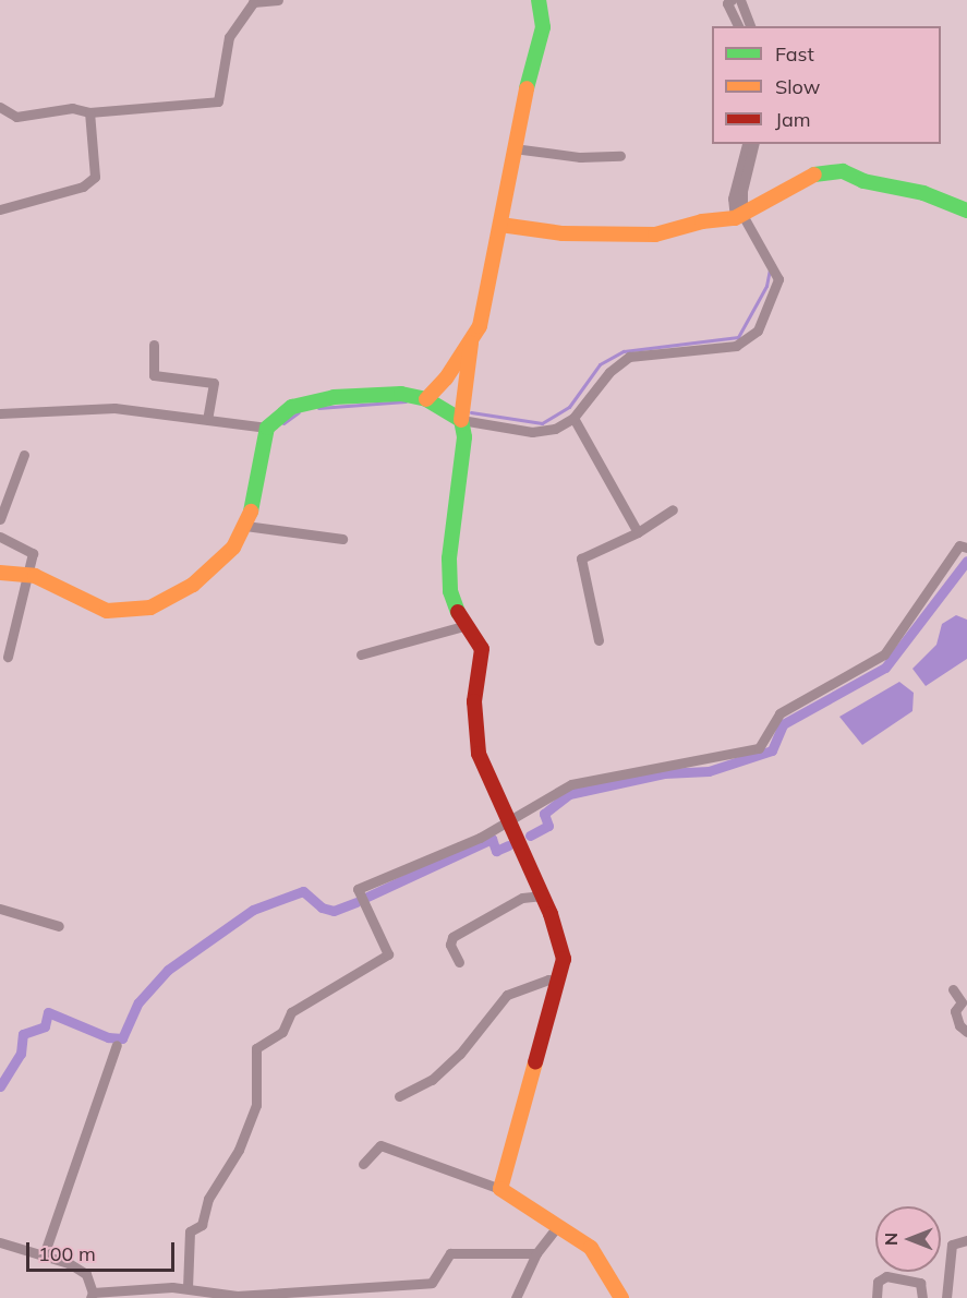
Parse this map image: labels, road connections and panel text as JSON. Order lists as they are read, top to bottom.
{
  "legend": ["Fast", "Slow", "Jam"],
  "scale_bar": "100 m",
  "north": "left"
}
